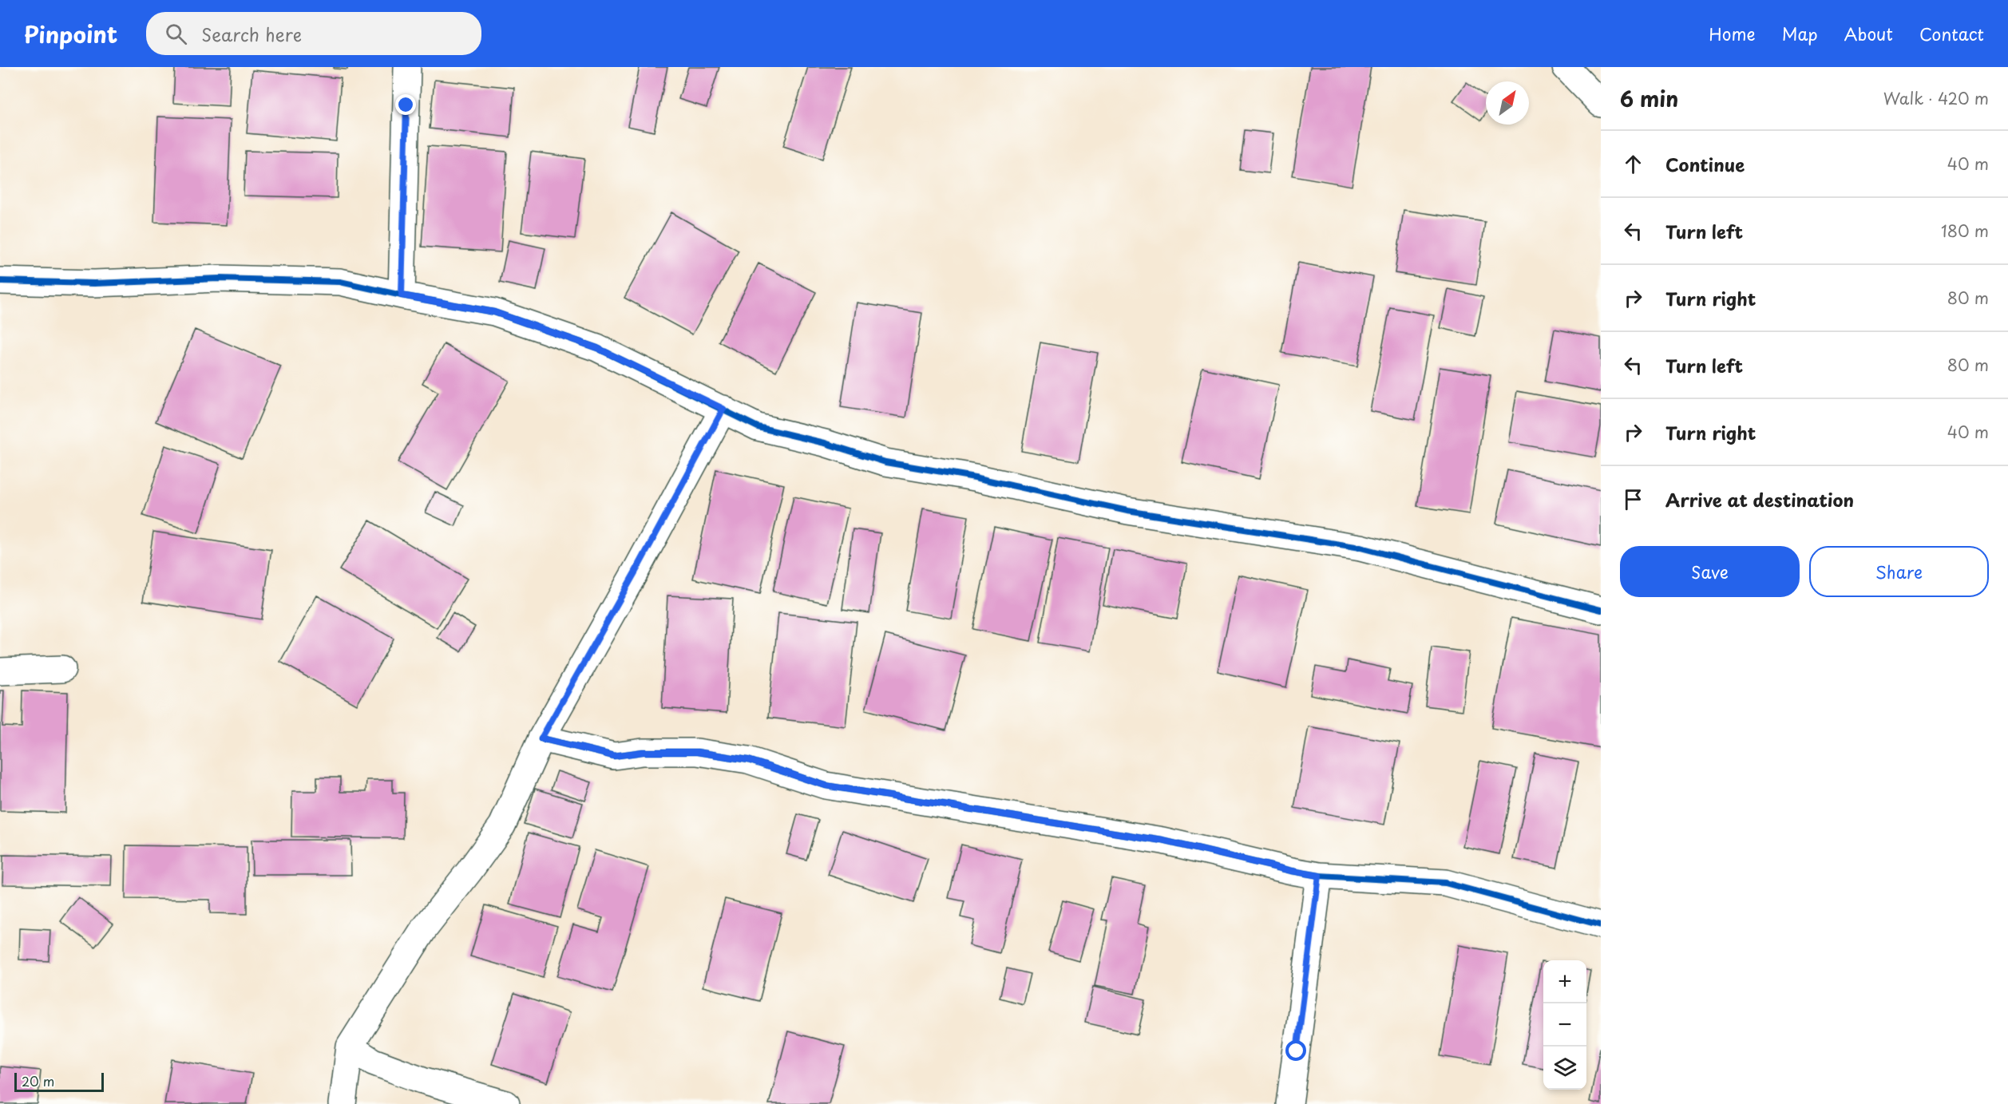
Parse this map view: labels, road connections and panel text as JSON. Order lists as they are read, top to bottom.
{
  "scale_bar": "20 m",
  "north": "top right",
  "page": {
    "header": "Pinpoint",
    "search": "Search here",
    "nav": [
      "Home",
      "Map",
      "About",
      "Contact"
    ],
    "heading": ["6 min", "Walk · 420 m"],
    "list": [
      ["Continue", "40 m"],
      ["Turn left", "180 m"],
      ["Turn right", "80 m"],
      ["Turn left", "80 m"],
      ["Turn right", "40 m"],
      "Arrive at destination"
    ],
    "buttons": ["Save", "Share"],
    "map_buttons": ["+", "−"],
    "scale": "20 m"
  }
}
